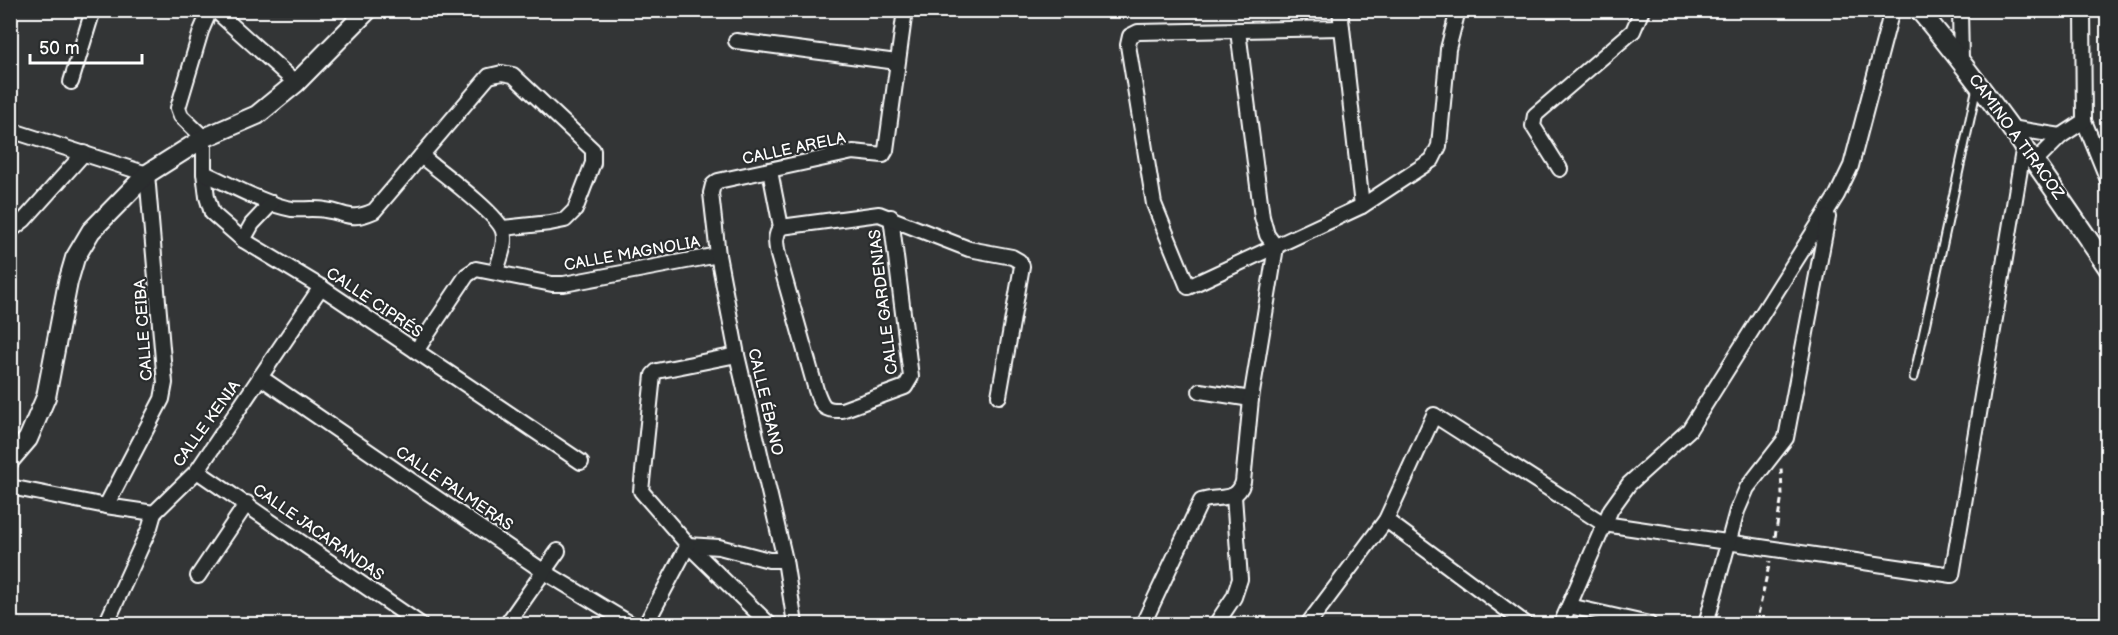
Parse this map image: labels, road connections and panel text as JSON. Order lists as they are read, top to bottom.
{
  "streets": {
    "street": [
      "CAMINO A TIRACOZ",
      "CALLE ARELA",
      "CALLE MAGNOLIA",
      "CALLE GARDENIAS",
      "CALLE CIPRÉS",
      "CALLE CEIBA",
      "CALLE ÉBANO",
      "CALLE KENIA",
      "CALLE PALMERAS",
      "CALLE JACARANDAS"
    ]
  },
  "crossings": [
    ["CALLE ARELA", "CALLE ÉBANO"],
    ["CALLE MAGNOLIA", "CALLE CIPRÉS"],
    ["CALLE MAGNOLIA", "CALLE ÉBANO"],
    ["CALLE CIPRÉS", "CALLE KENIA"],
    ["CALLE KENIA", "CALLE PALMERAS"],
    ["CALLE KENIA", "CALLE JACARANDAS"]
  ],
  "scale_bar": "50 m"
}
